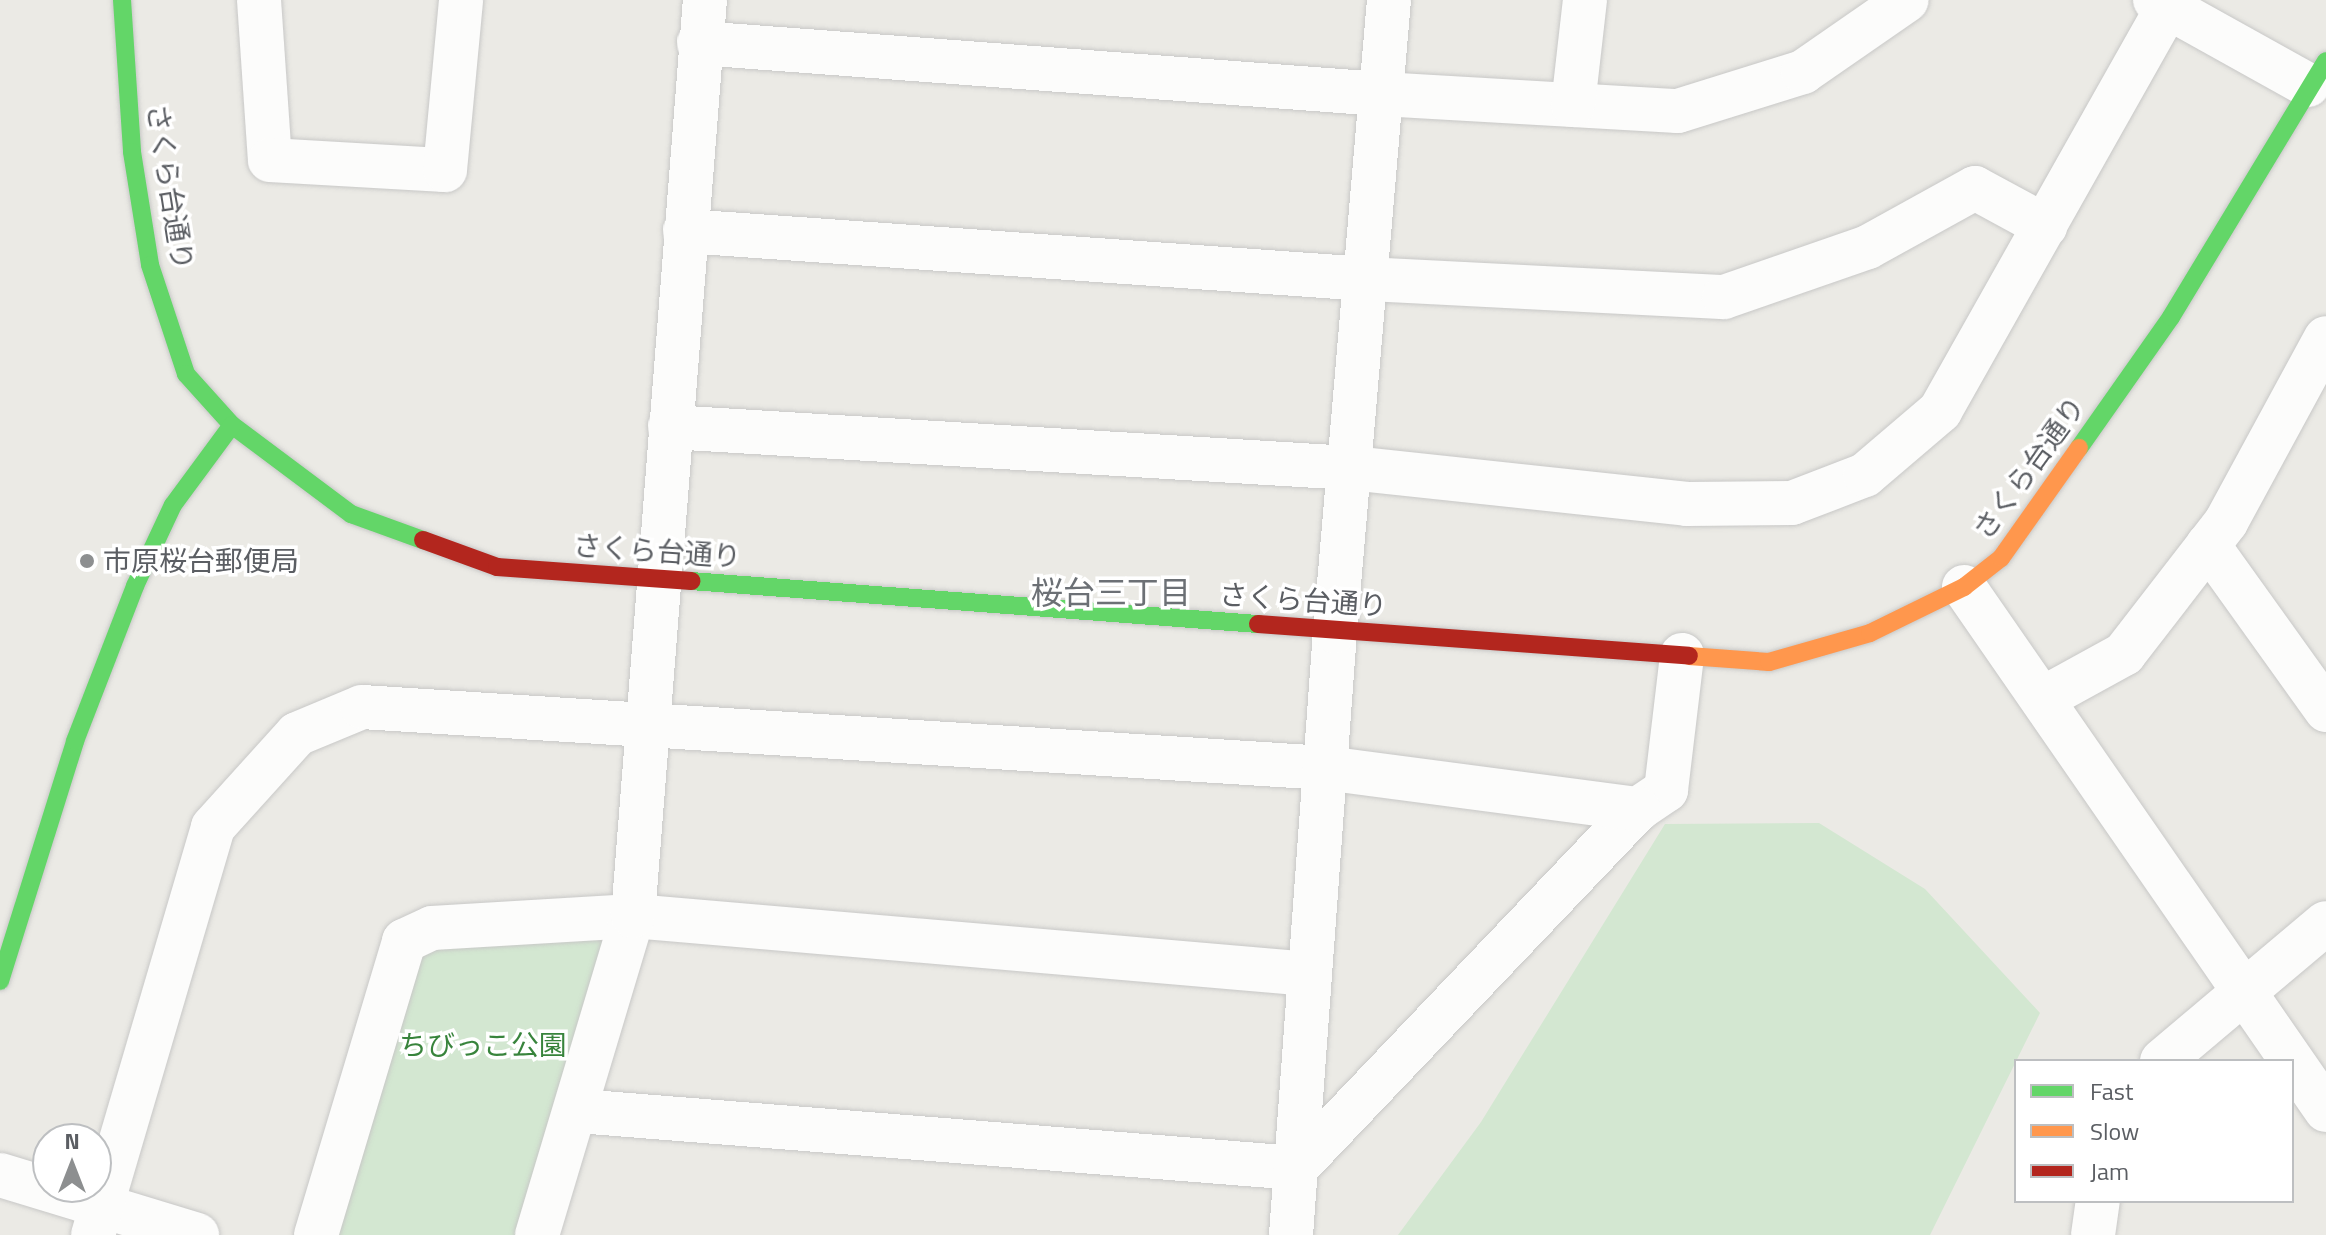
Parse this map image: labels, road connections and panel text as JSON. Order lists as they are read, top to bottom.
{
  "streets": {
    "street": ["さくら台通り"]
  },
  "districts": ["桜台三丁目"],
  "parks": ["ちびっこ公園"],
  "places": ["市原桜台郵便局"],
  "legend": ["Fast", "Slow", "Jam"],
  "north": "top"
}
